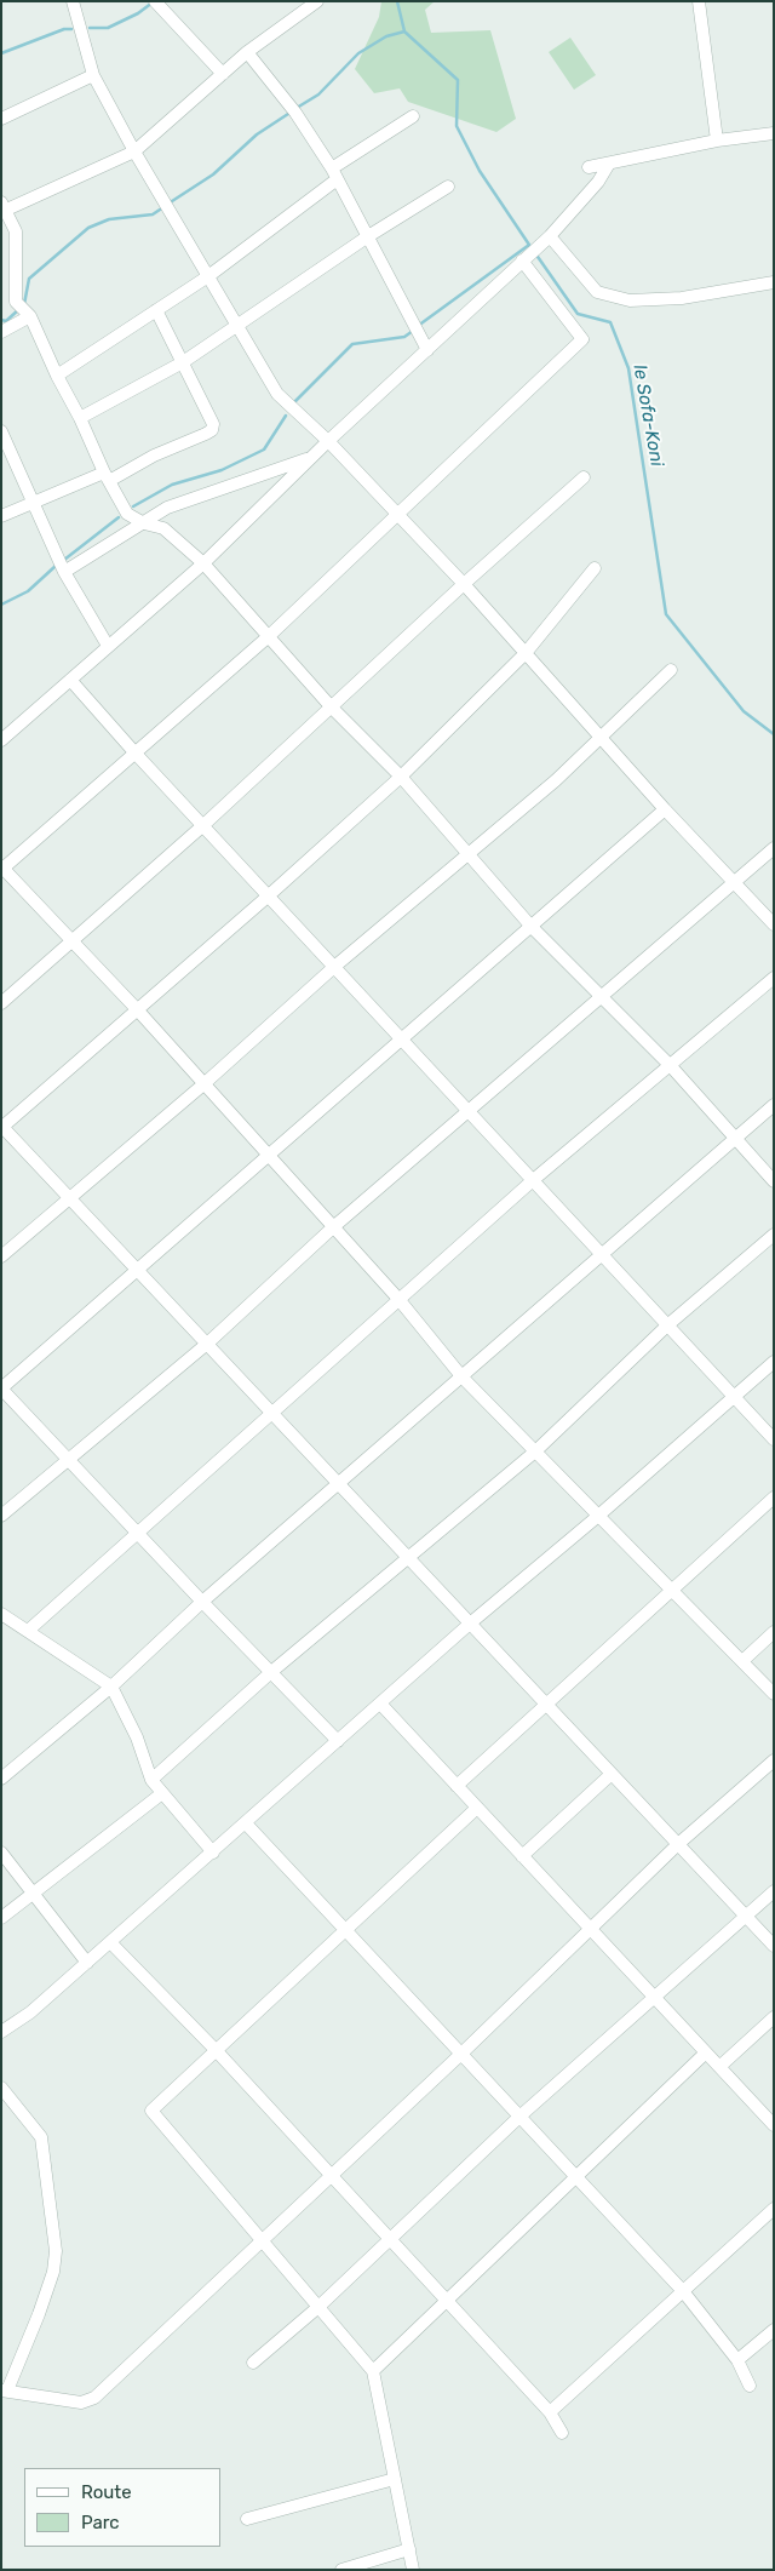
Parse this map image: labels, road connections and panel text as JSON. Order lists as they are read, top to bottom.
{
  "water": ["le Sofa-Koni"],
  "legend": ["Route", "Parc"]
}
